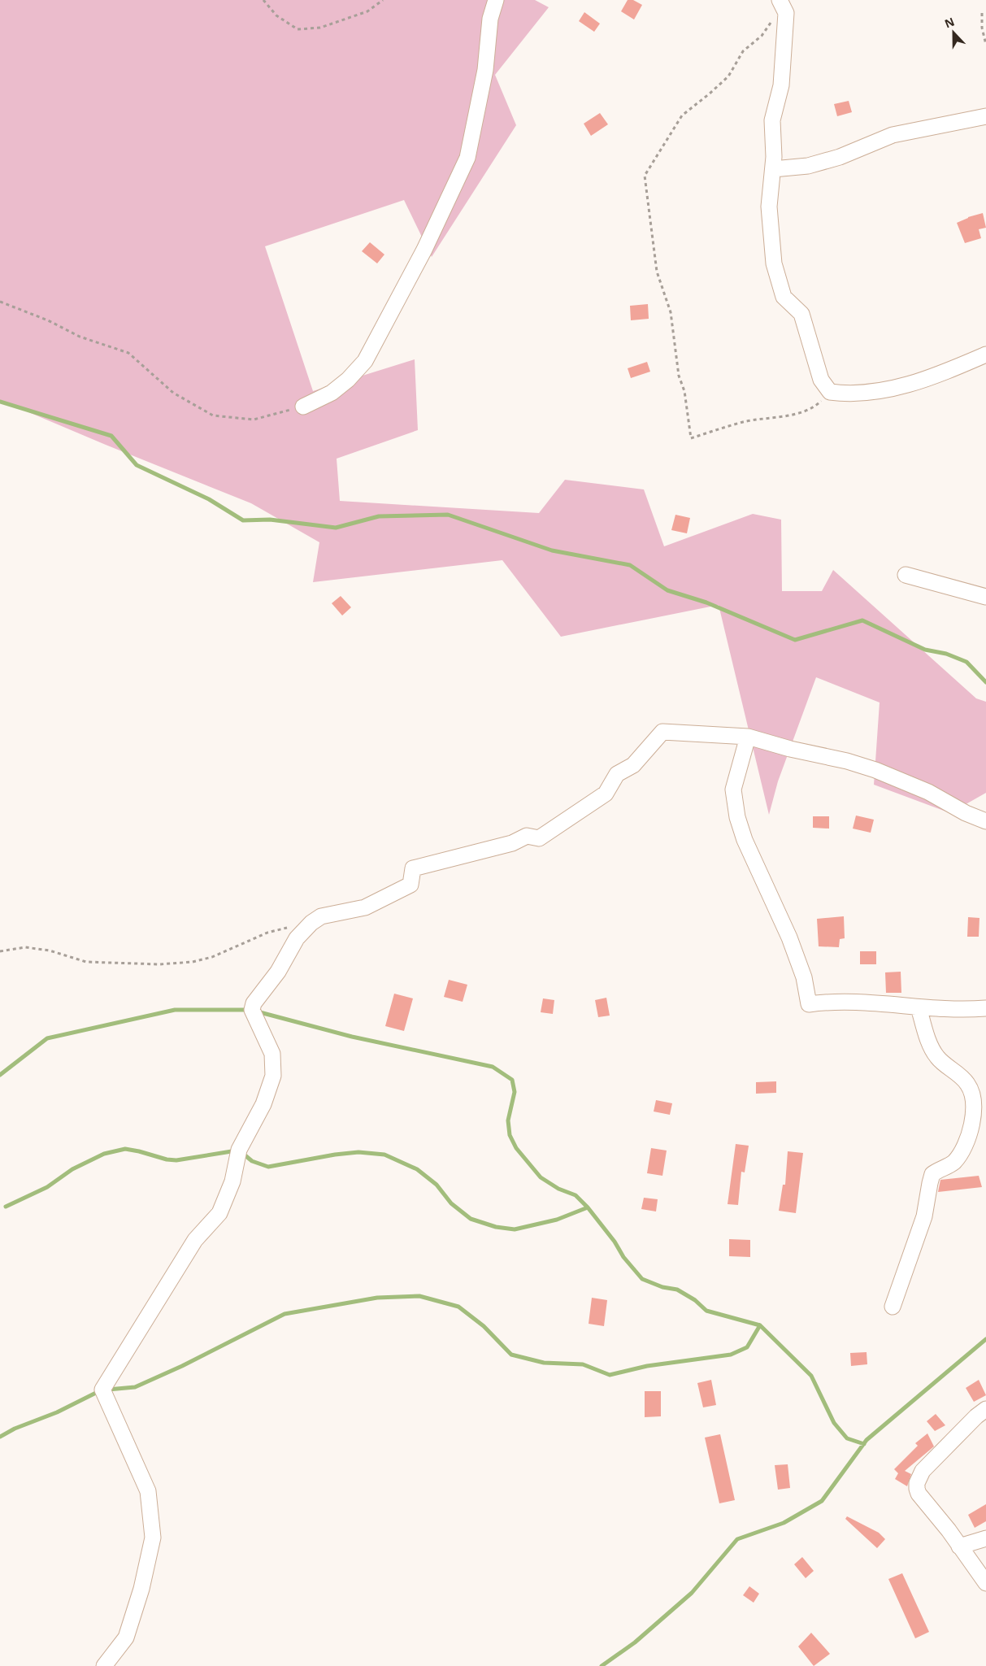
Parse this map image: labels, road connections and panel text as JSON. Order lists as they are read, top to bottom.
{
  "north": "top"
}
